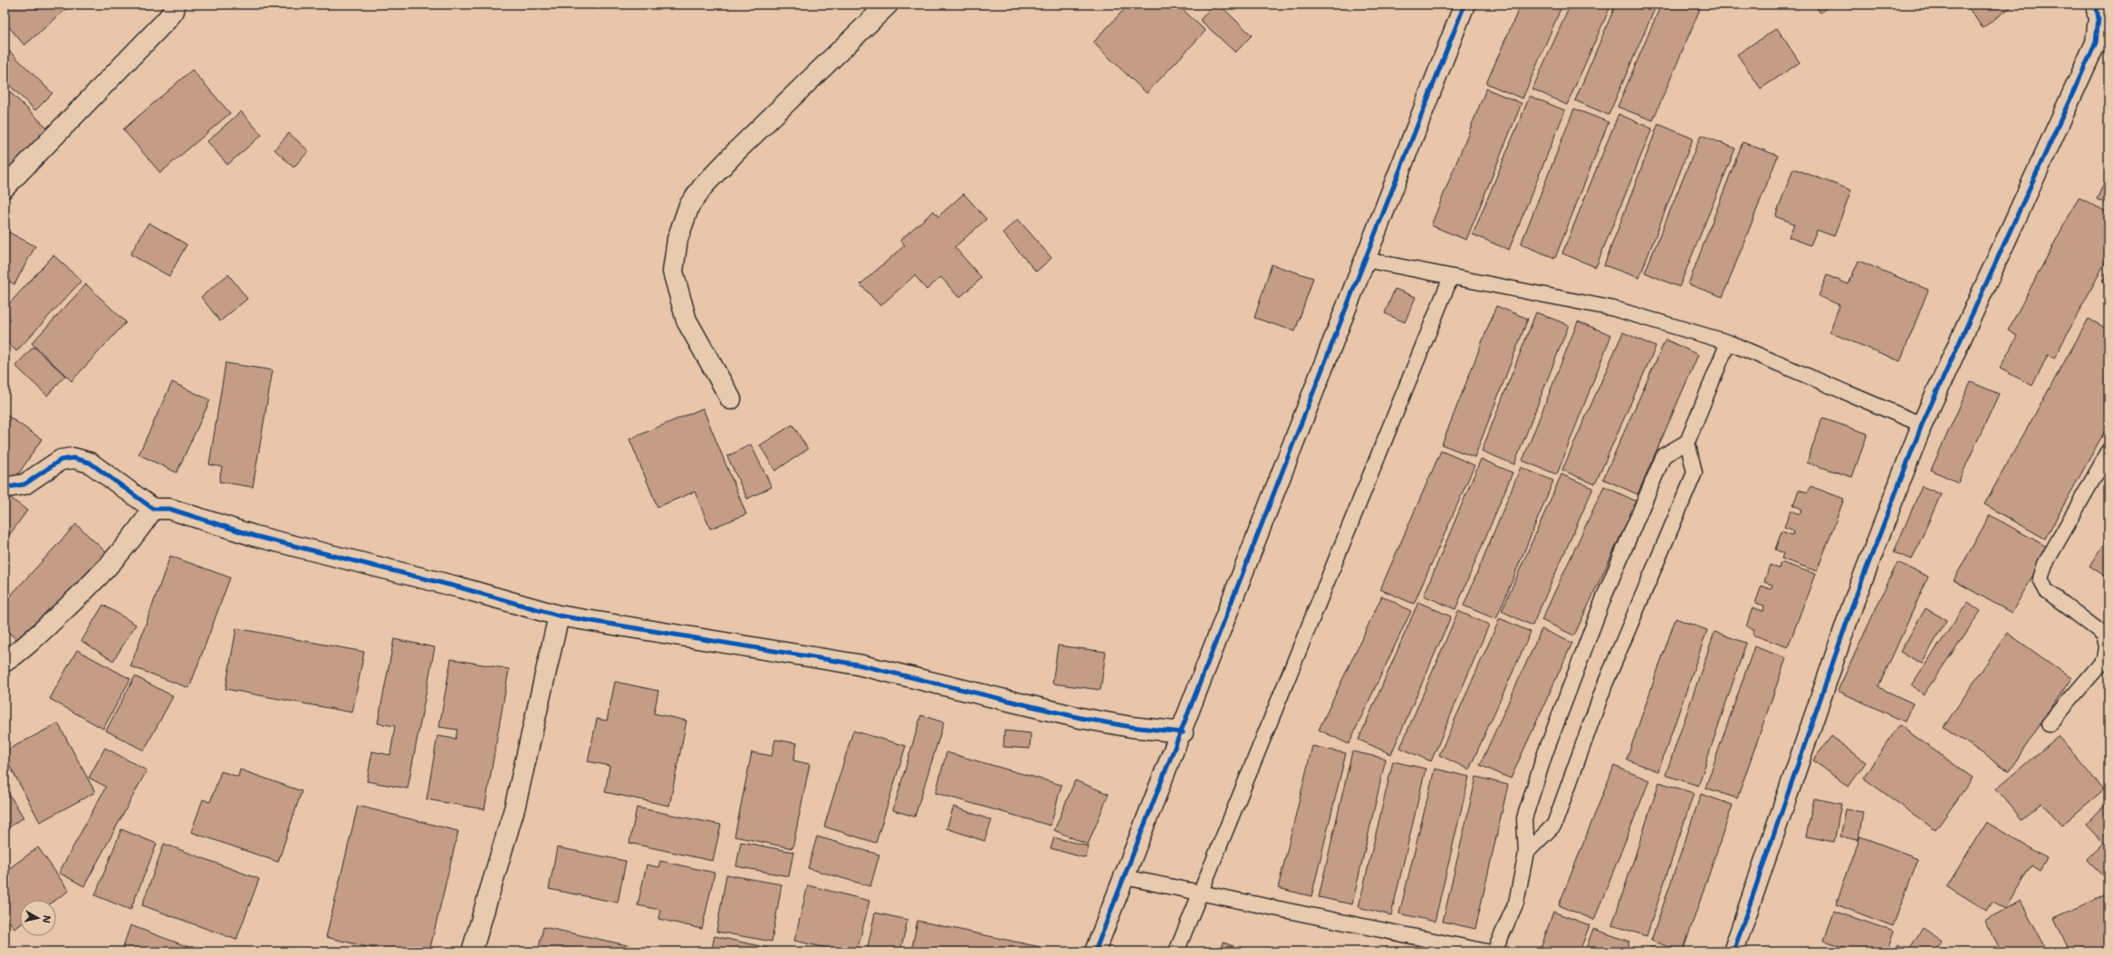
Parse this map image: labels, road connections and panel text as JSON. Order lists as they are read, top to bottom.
{
  "north": "right"
}
